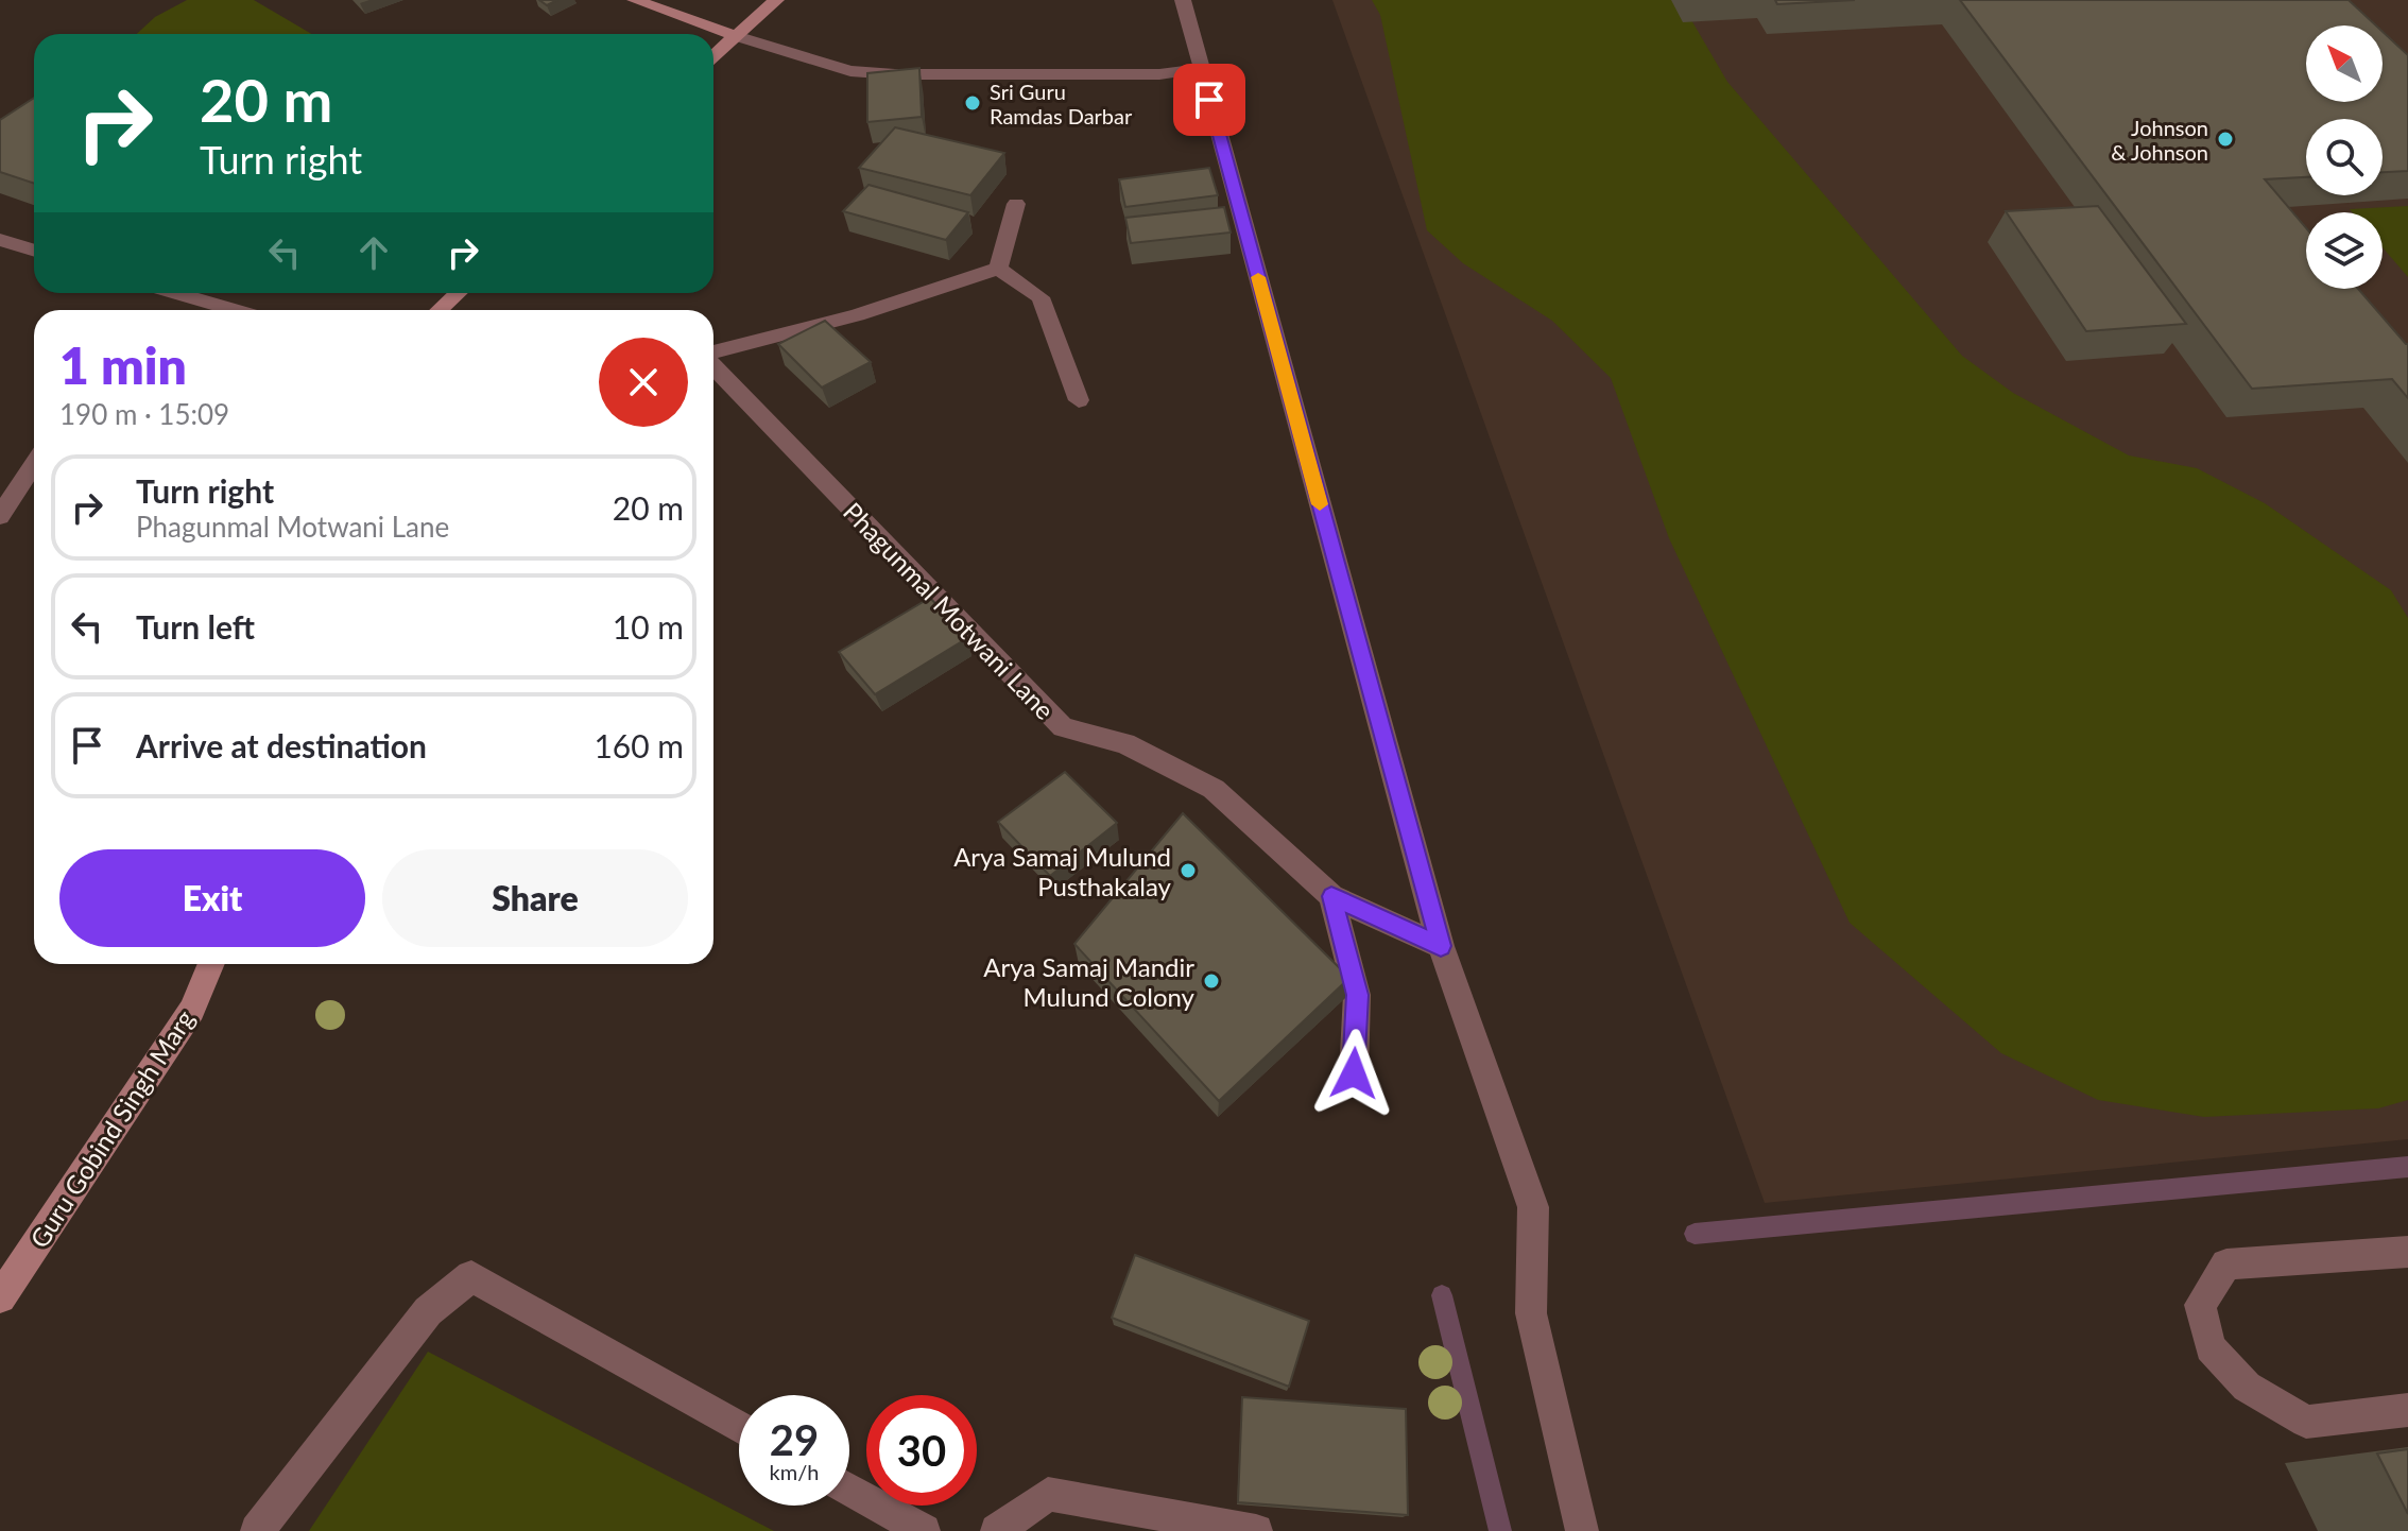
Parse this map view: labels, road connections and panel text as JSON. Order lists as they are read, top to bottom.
{
  "streets": {
    "street": ["Phagunmal Motwani Lane", "Guru Gobind Singh Marg"]
  },
  "places": [
    "Sri Guru Ramdas Darbar",
    "Johnson & Johnson",
    "Arya Samaj Mulund Pusthakalay",
    "Arya Samaj Mandir Mulund Colony"
  ],
  "north": "top left",
  "page": {
    "turn": ["20 m", "Turn right"],
    "heading": ["1 min", "190 m · 15:09"],
    "list": [
      {
        "name": "Turn right",
        "note": "Phagunmal Motwani Lane",
        "value": "20 m"
      },
      {
        "name": "Turn left",
        "value": "10 m"
      },
      {
        "name": "Arrive at destination",
        "value": "160 m"
      }
    ],
    "buttons": ["Exit", "Share"],
    "speed": "29 km/h",
    "limit": "30"
  }
}
